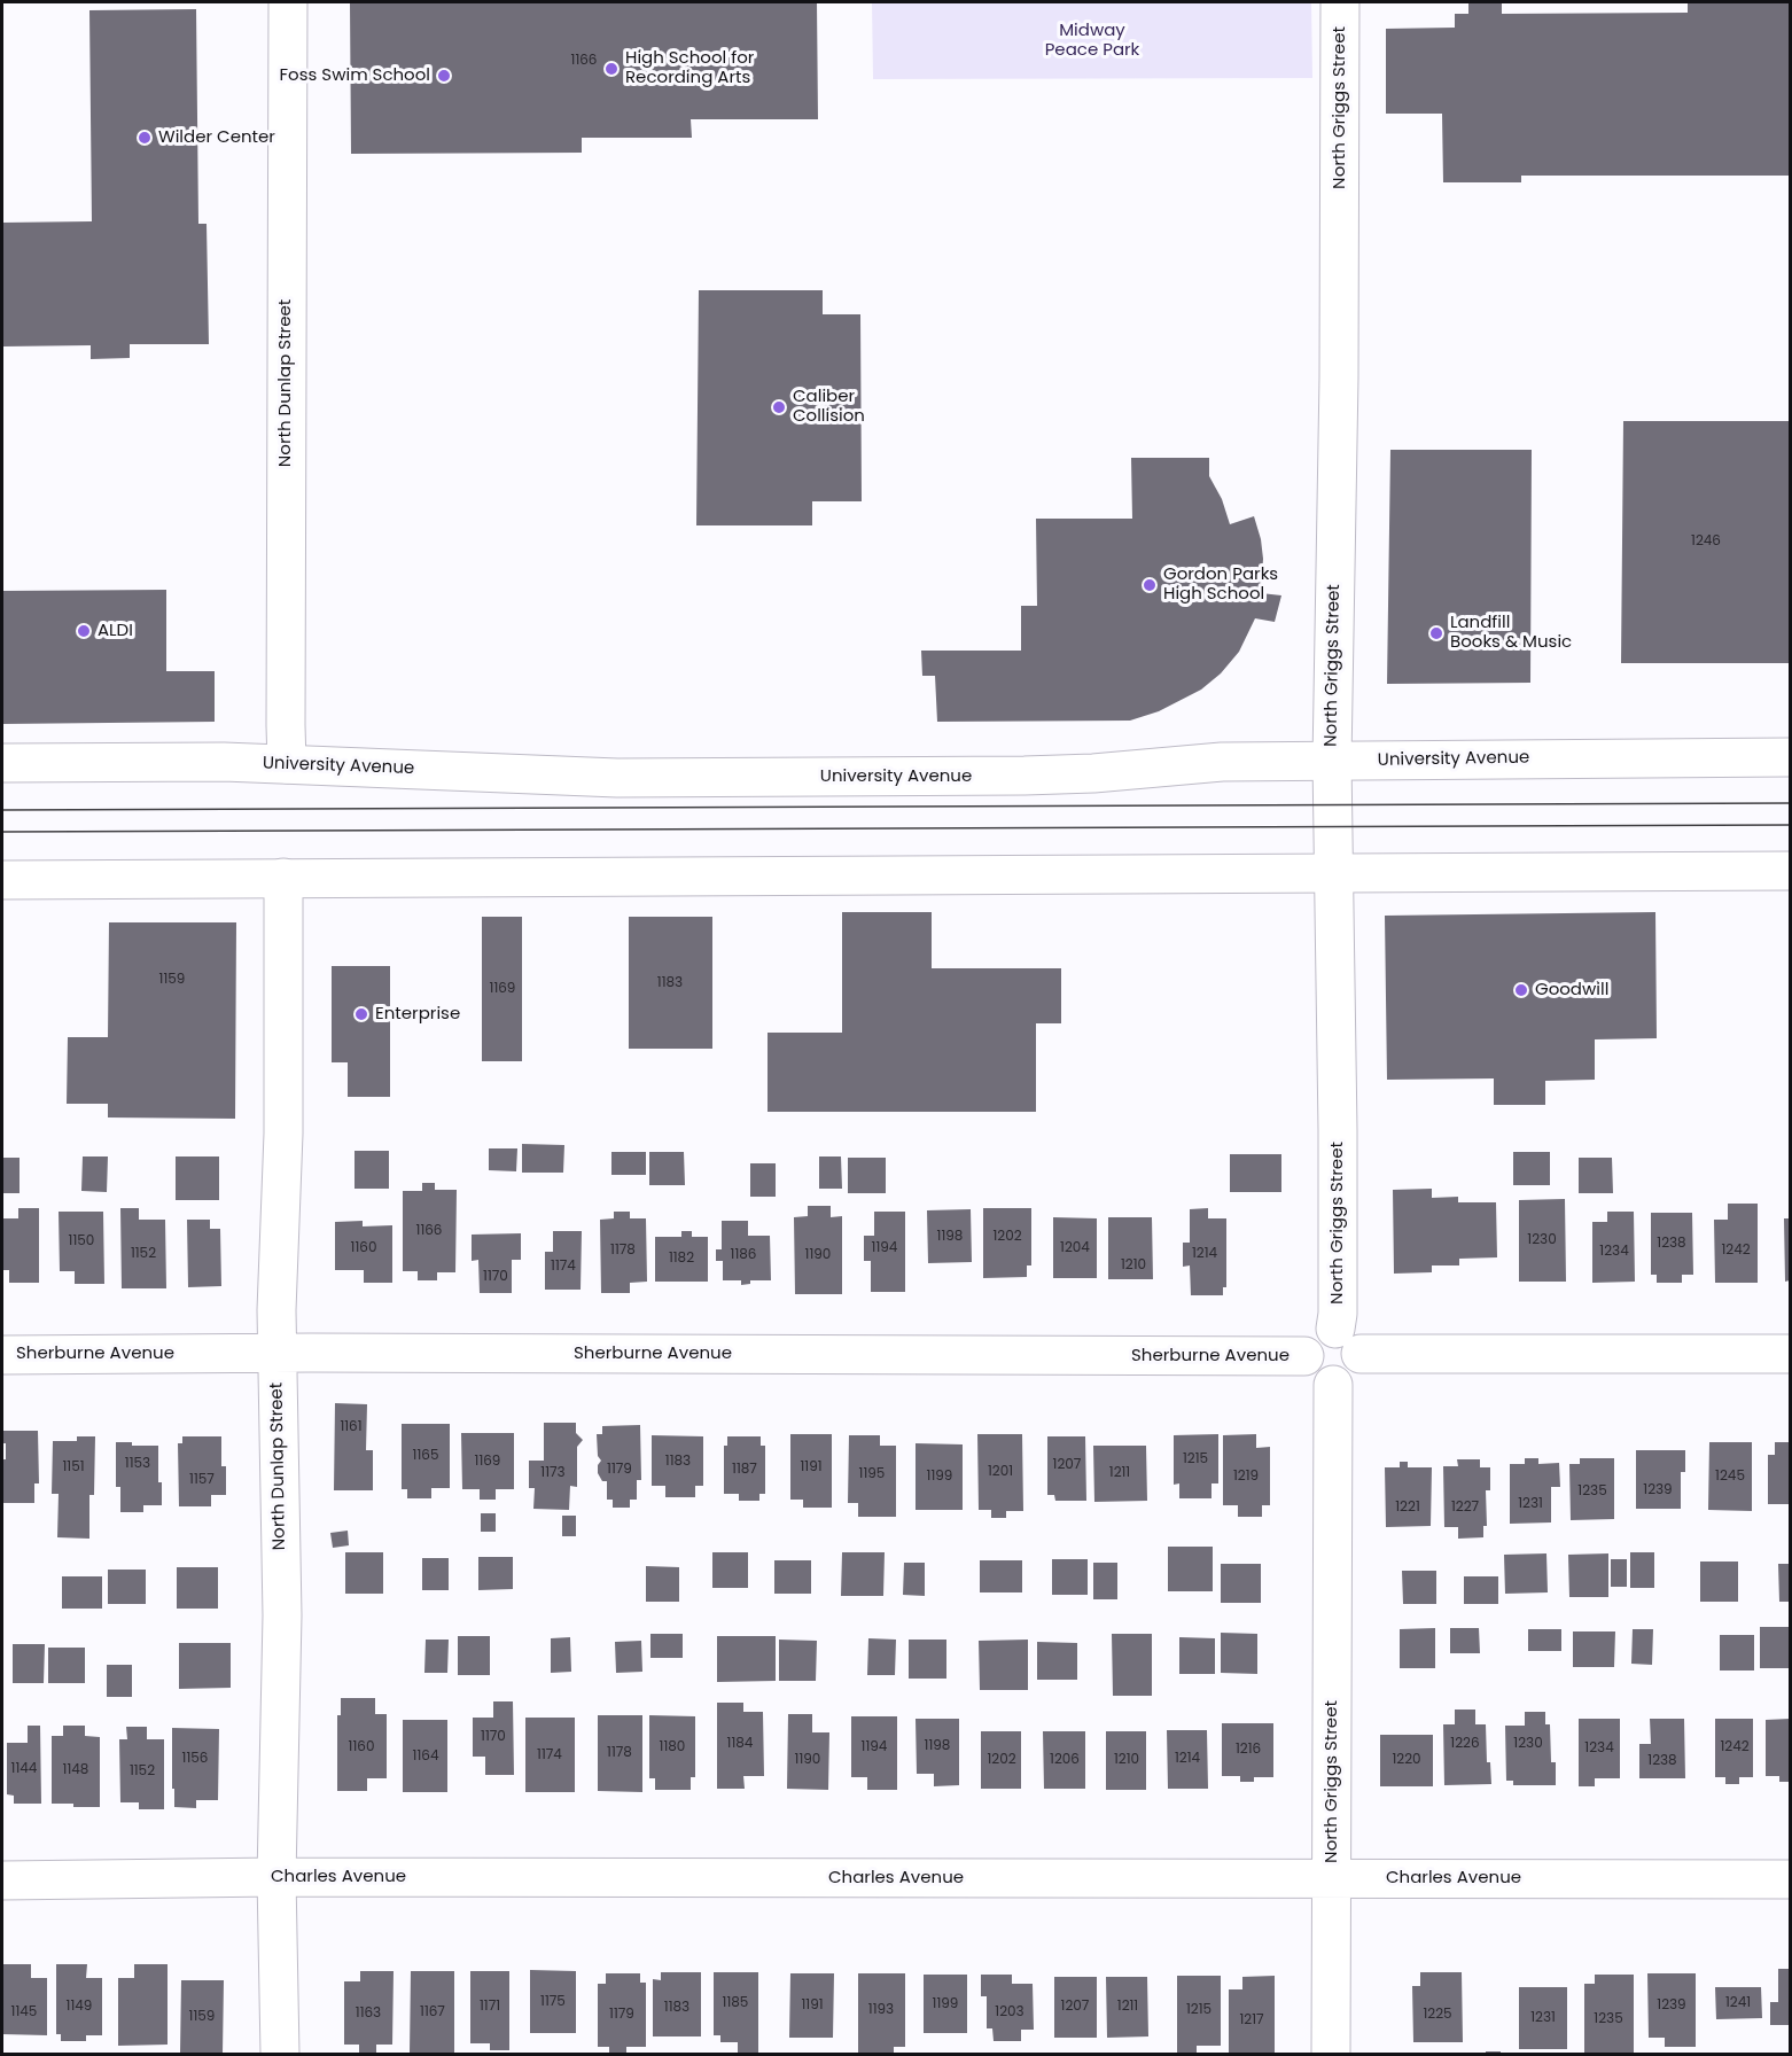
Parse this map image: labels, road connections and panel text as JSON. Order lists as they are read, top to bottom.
{
  "streets": {
    "street": [
      "North Griggs Street",
      "North Dunlap Street",
      "University Avenue",
      "Sherburne Avenue",
      "Charles Avenue"
    ]
  },
  "crossings": [
    ["North Griggs Street", "University Avenue"],
    ["North Griggs Street", "Sherburne Avenue"],
    ["North Griggs Street", "Charles Avenue"],
    ["North Dunlap Street", "University Avenue"],
    ["North Dunlap Street", "Sherburne Avenue"],
    ["North Dunlap Street", "Charles Avenue"]
  ],
  "parks": ["Midway Peace Park"],
  "places": [
    "High School for Recording Arts",
    "Foss Swim School",
    "Wilder Center",
    "Caliber Collision",
    "Gordon Parks High School",
    "ALDI",
    "Landfill Books & Music",
    "Goodwill",
    "Enterprise"
  ],
  "house_numbers": [
    "1166",
    "1246",
    "1159",
    "1183",
    "1169",
    "1166",
    "1198",
    "1202",
    "1230",
    "1150",
    "1238",
    "1160",
    "1194",
    "1204",
    "1178",
    "1242",
    "1234",
    "1152",
    "1214",
    "1186",
    "1190",
    "1182",
    "1210",
    "1174",
    "1170",
    "1161",
    "1165",
    "1215",
    "1169",
    "1183",
    "1153",
    "1207",
    "1151",
    "1191",
    "1179",
    "1187",
    "1201",
    "1173",
    "1211",
    "1195",
    "1199",
    "1219",
    "1245",
    "1157",
    "1239",
    "1235",
    "1231",
    "1221",
    "1227",
    "1170",
    "1184",
    "1226",
    "1230",
    "1198",
    "1160",
    "1180",
    "1194",
    "1242",
    "1234",
    "1216",
    "1178",
    "1174",
    "1164",
    "1156",
    "1214",
    "1190",
    "1202",
    "1206",
    "1210",
    "1220",
    "1238",
    "1144",
    "1148",
    "1152",
    "1175",
    "1185",
    "1241",
    "1199",
    "1191",
    "1239",
    "1149",
    "1171",
    "1207",
    "1211",
    "1183",
    "1193",
    "1215",
    "1145",
    "1167",
    "1203",
    "1163",
    "1179",
    "1225",
    "1159",
    "1231",
    "1235",
    "1217"
  ]
}
